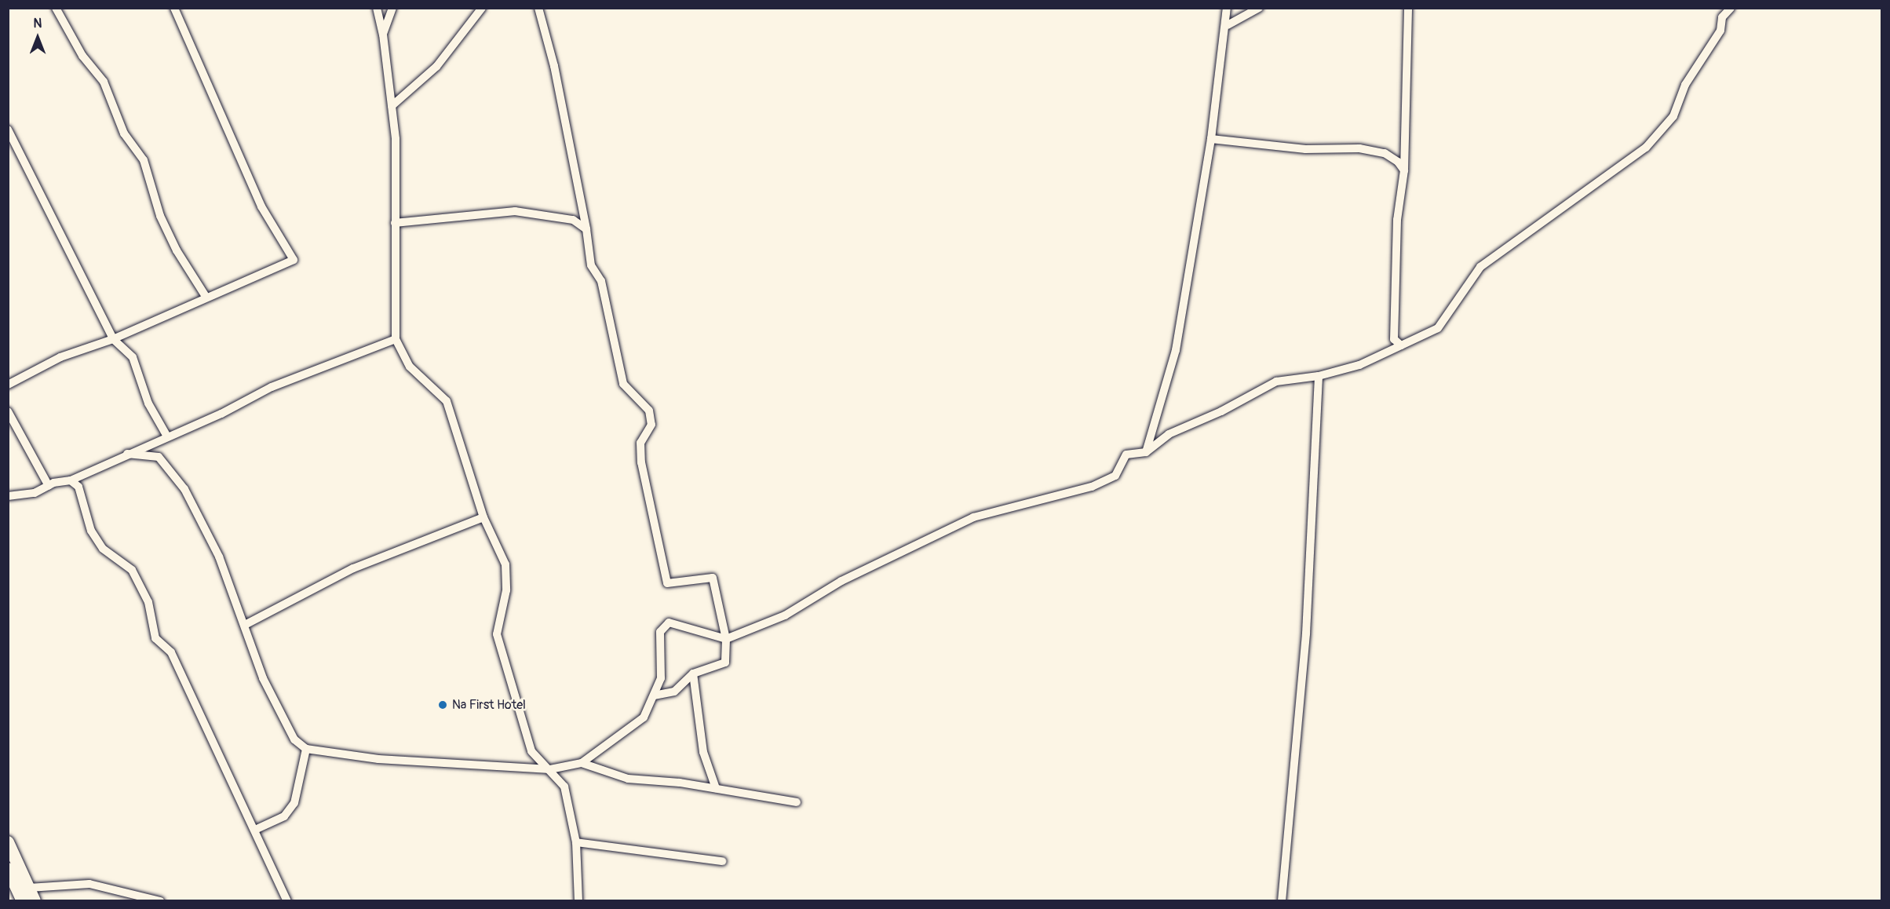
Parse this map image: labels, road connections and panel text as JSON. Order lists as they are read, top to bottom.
{
  "places": ["Na First Hotel"],
  "north": "top"
}
